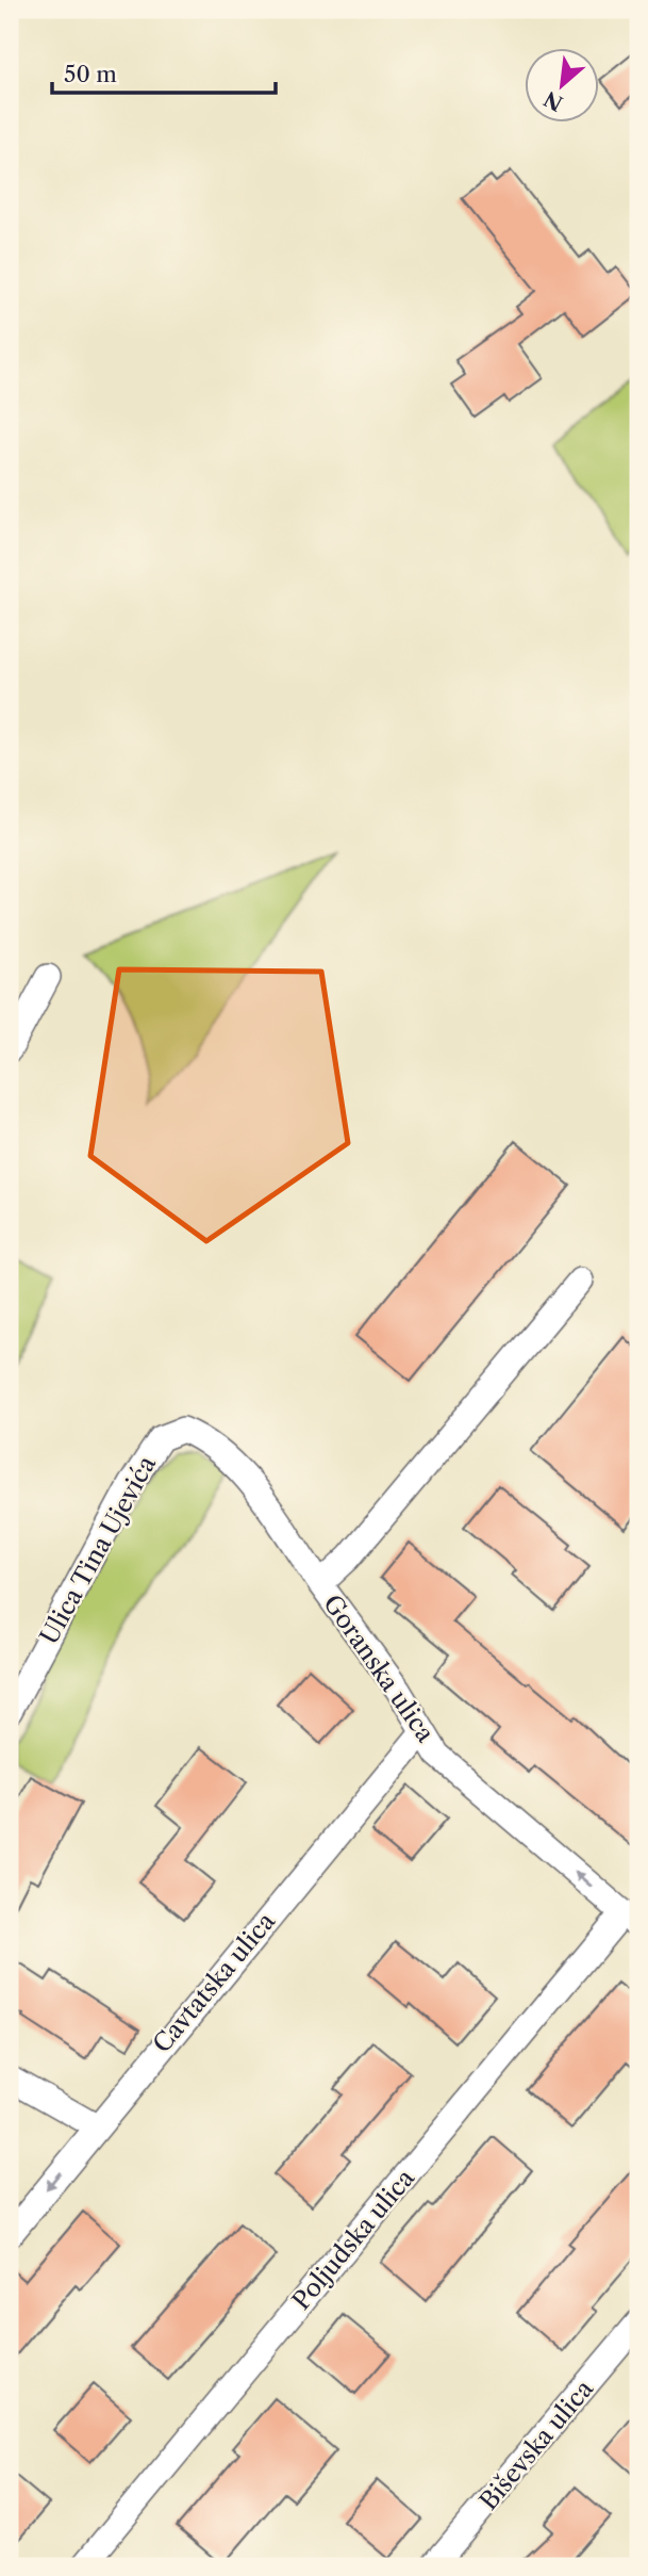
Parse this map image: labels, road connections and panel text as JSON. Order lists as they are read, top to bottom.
{
  "streets": {
    "street": [
      "Ulica Tina Ujevića",
      "Goranska ulica",
      "Cavtatska ulica",
      "Poljudska ulica",
      "Biševska ulica"
    ]
  },
  "crossings": [
    ["Ulica Tina Ujevića", "Goranska ulica"],
    ["Goranska ulica", "Cavtatska ulica"],
    ["Goranska ulica", "Poljudska ulica"]
  ],
  "scale_bar": "50 m",
  "north": "bottom left"
}
